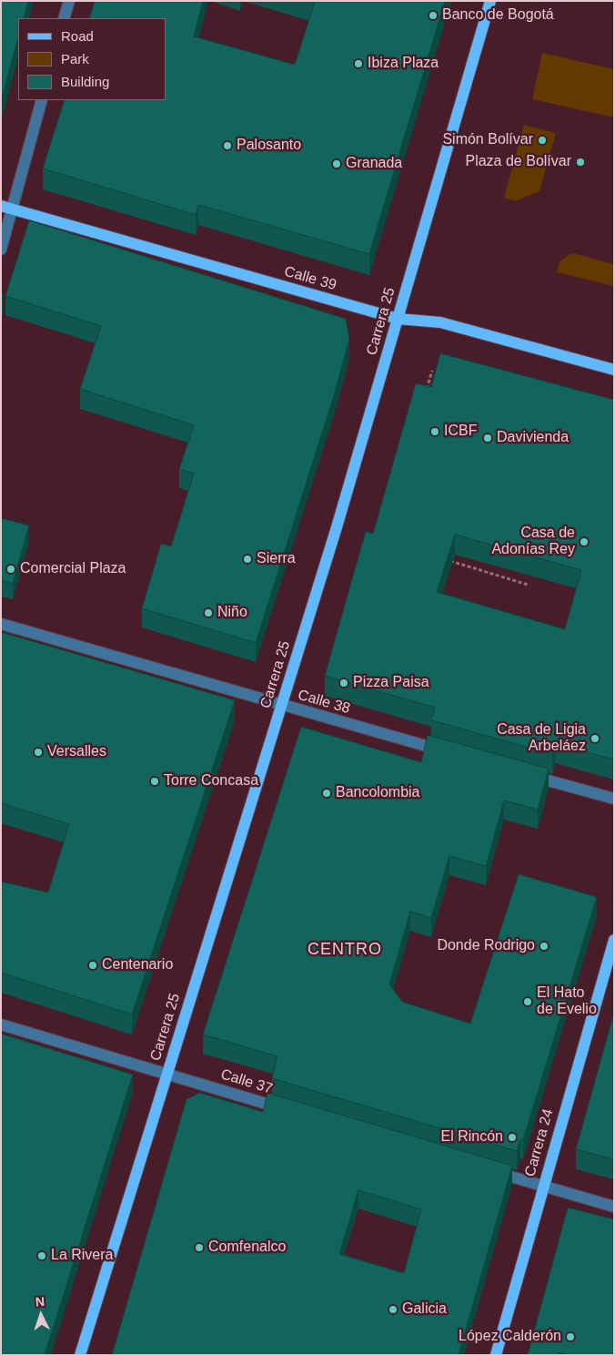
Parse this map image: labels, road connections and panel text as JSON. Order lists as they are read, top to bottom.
{
  "streets": {
    "main road": ["Calle 39", "Carrera 25", "Carrera 24"],
    "street": ["Calle 38", "Calle 37"]
  },
  "crossings": [
    ["Calle 39", "Carrera 25"],
    ["Carrera 25", "Calle 38"],
    ["Carrera 25", "Calle 37"]
  ],
  "districts": ["CENTRO"],
  "places": [
    "Banco de Bogotá",
    "Ibiza Plaza",
    "Simón Bolívar",
    "Palosanto",
    "Plaza de Bolívar",
    "Granada",
    "ICBF",
    "Davivienda",
    "Casa de Adonías Rey",
    "Sierra",
    "Comercial Plaza",
    "Niño",
    "Pizza Paisa",
    "Casa de Ligia Arbeláez",
    "Versalles",
    "Torre Concasa",
    "Bancolombia",
    "Donde Rodrigo",
    "Centenario",
    "El Hato de Evelio",
    "El Rincón",
    "Comfenalco",
    "La Rivera",
    "Galicia",
    "López Calderón"
  ],
  "legend": ["Road", "Park", "Building"],
  "north": "top"
}
